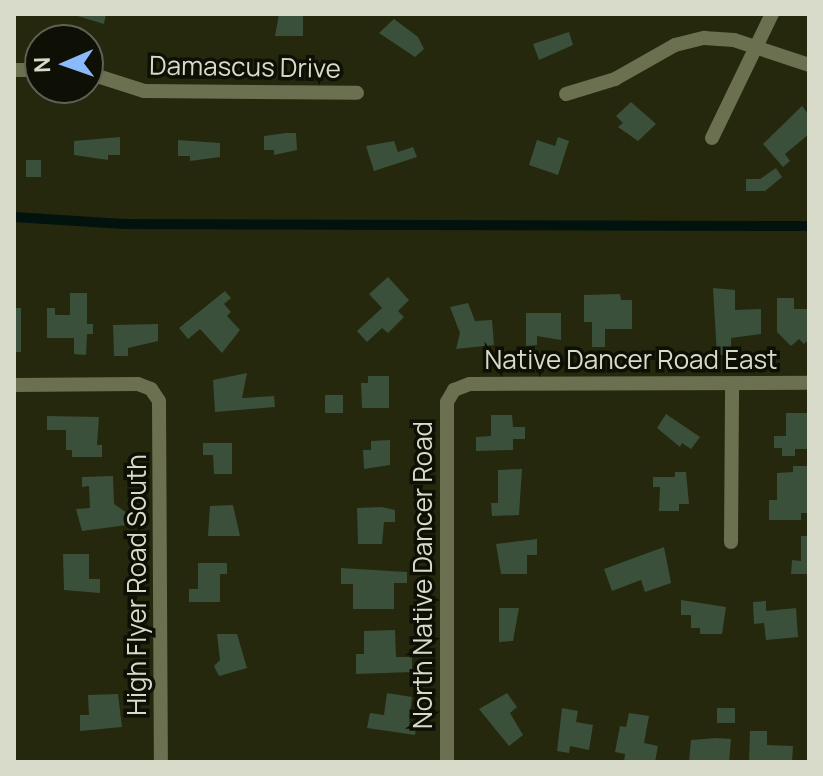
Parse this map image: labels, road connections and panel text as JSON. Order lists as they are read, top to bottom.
{
  "streets": {
    "street": [
      "Damascus Drive",
      "Native Dancer Road East",
      "North Native Dancer Road",
      "High Flyer Road South"
    ]
  },
  "crossings": [
    ["Native Dancer Road East", "North Native Dancer Road"]
  ],
  "north": "left"
}
